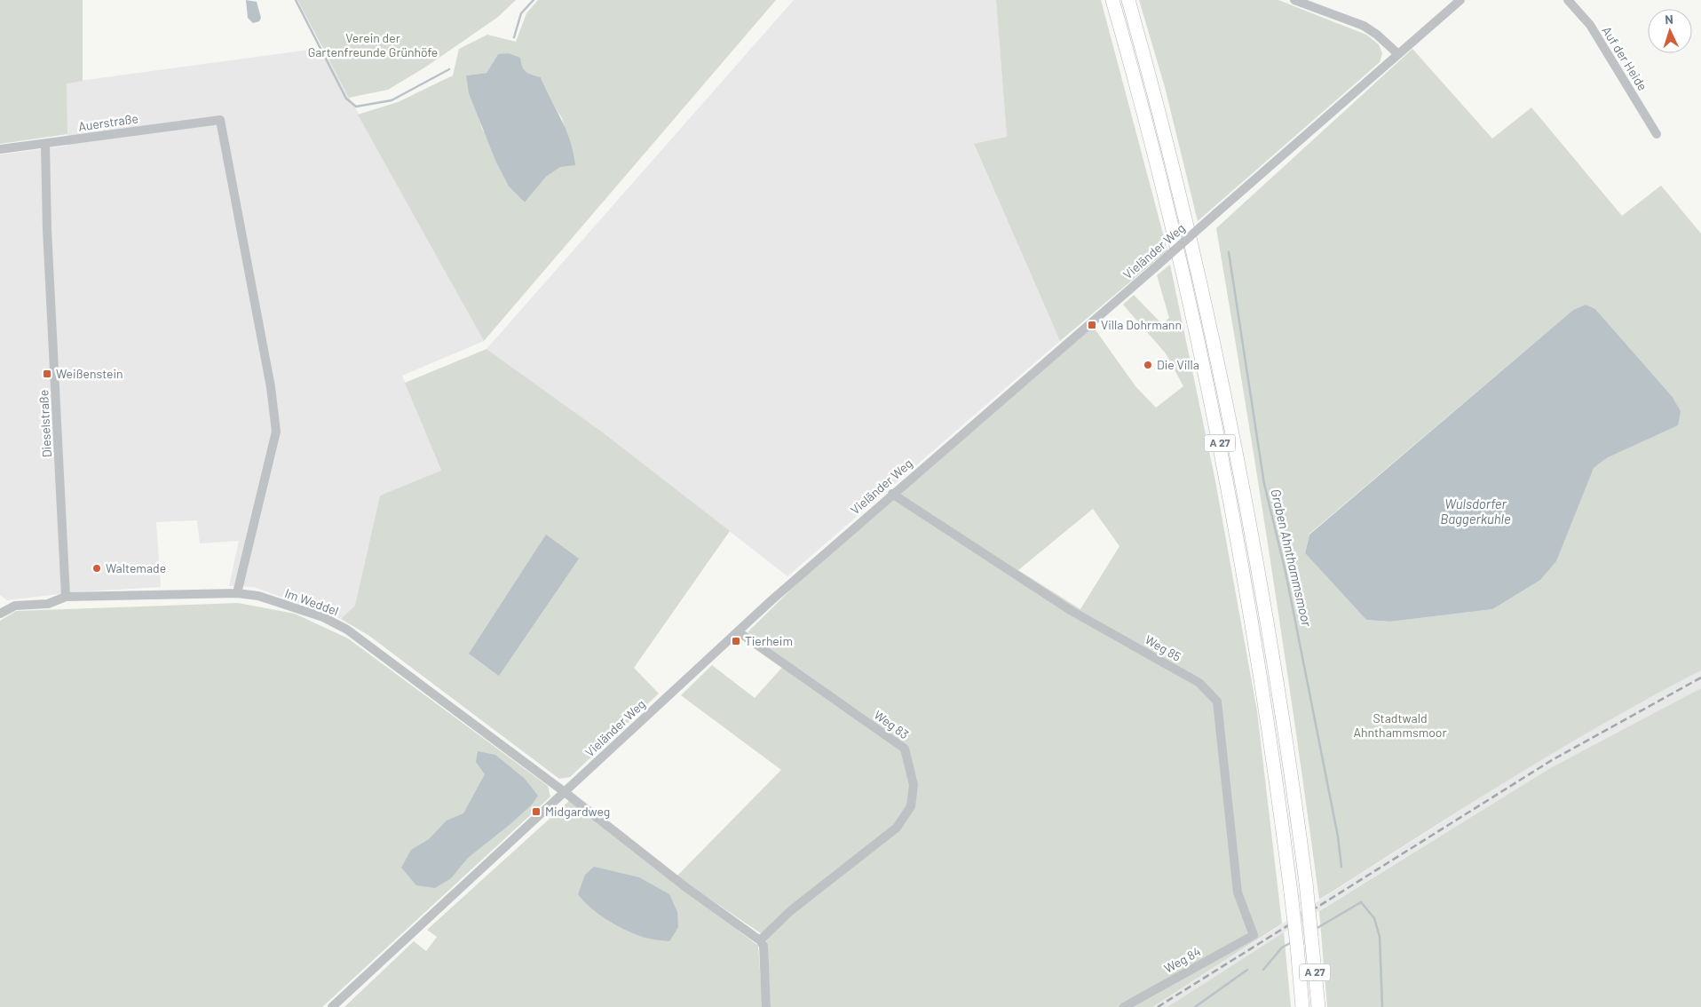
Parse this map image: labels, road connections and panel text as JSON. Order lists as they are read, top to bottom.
{
  "streets": {
    "highway": ["A 27"],
    "street": [
      "Auf der Heide",
      "Auerstraße",
      "Vieländer Weg",
      "Dieselstraße",
      "Im Weddel",
      "Weg 85",
      "Weg 83",
      "Weg 84"
    ]
  },
  "crossings": [
    ["Auerstraße", "Dieselstraße"],
    ["Auerstraße", "Im Weddel"],
    ["Vieländer Weg", "Im Weddel"],
    ["Vieländer Weg", "Weg 85"],
    ["Vieländer Weg", "Weg 83"],
    ["Dieselstraße", "Im Weddel"],
    ["Weg 85", "Weg 84"]
  ],
  "water": ["Wulsdorfer Baggerkuhle", "Graben Ahnthammsmoor"],
  "parks": ["Verein der Gartenfreunde Grünhöfe", "Stadtwald Ahnthammsmoor"],
  "places": {
    "transit": [
      "Villa Dohrmann",
      "Weißenstein",
      "Tierheim",
      "Midgardweg"
    ],
    "other": ["Die Villa", "Waltemade"]
  },
  "north": "top"
}
